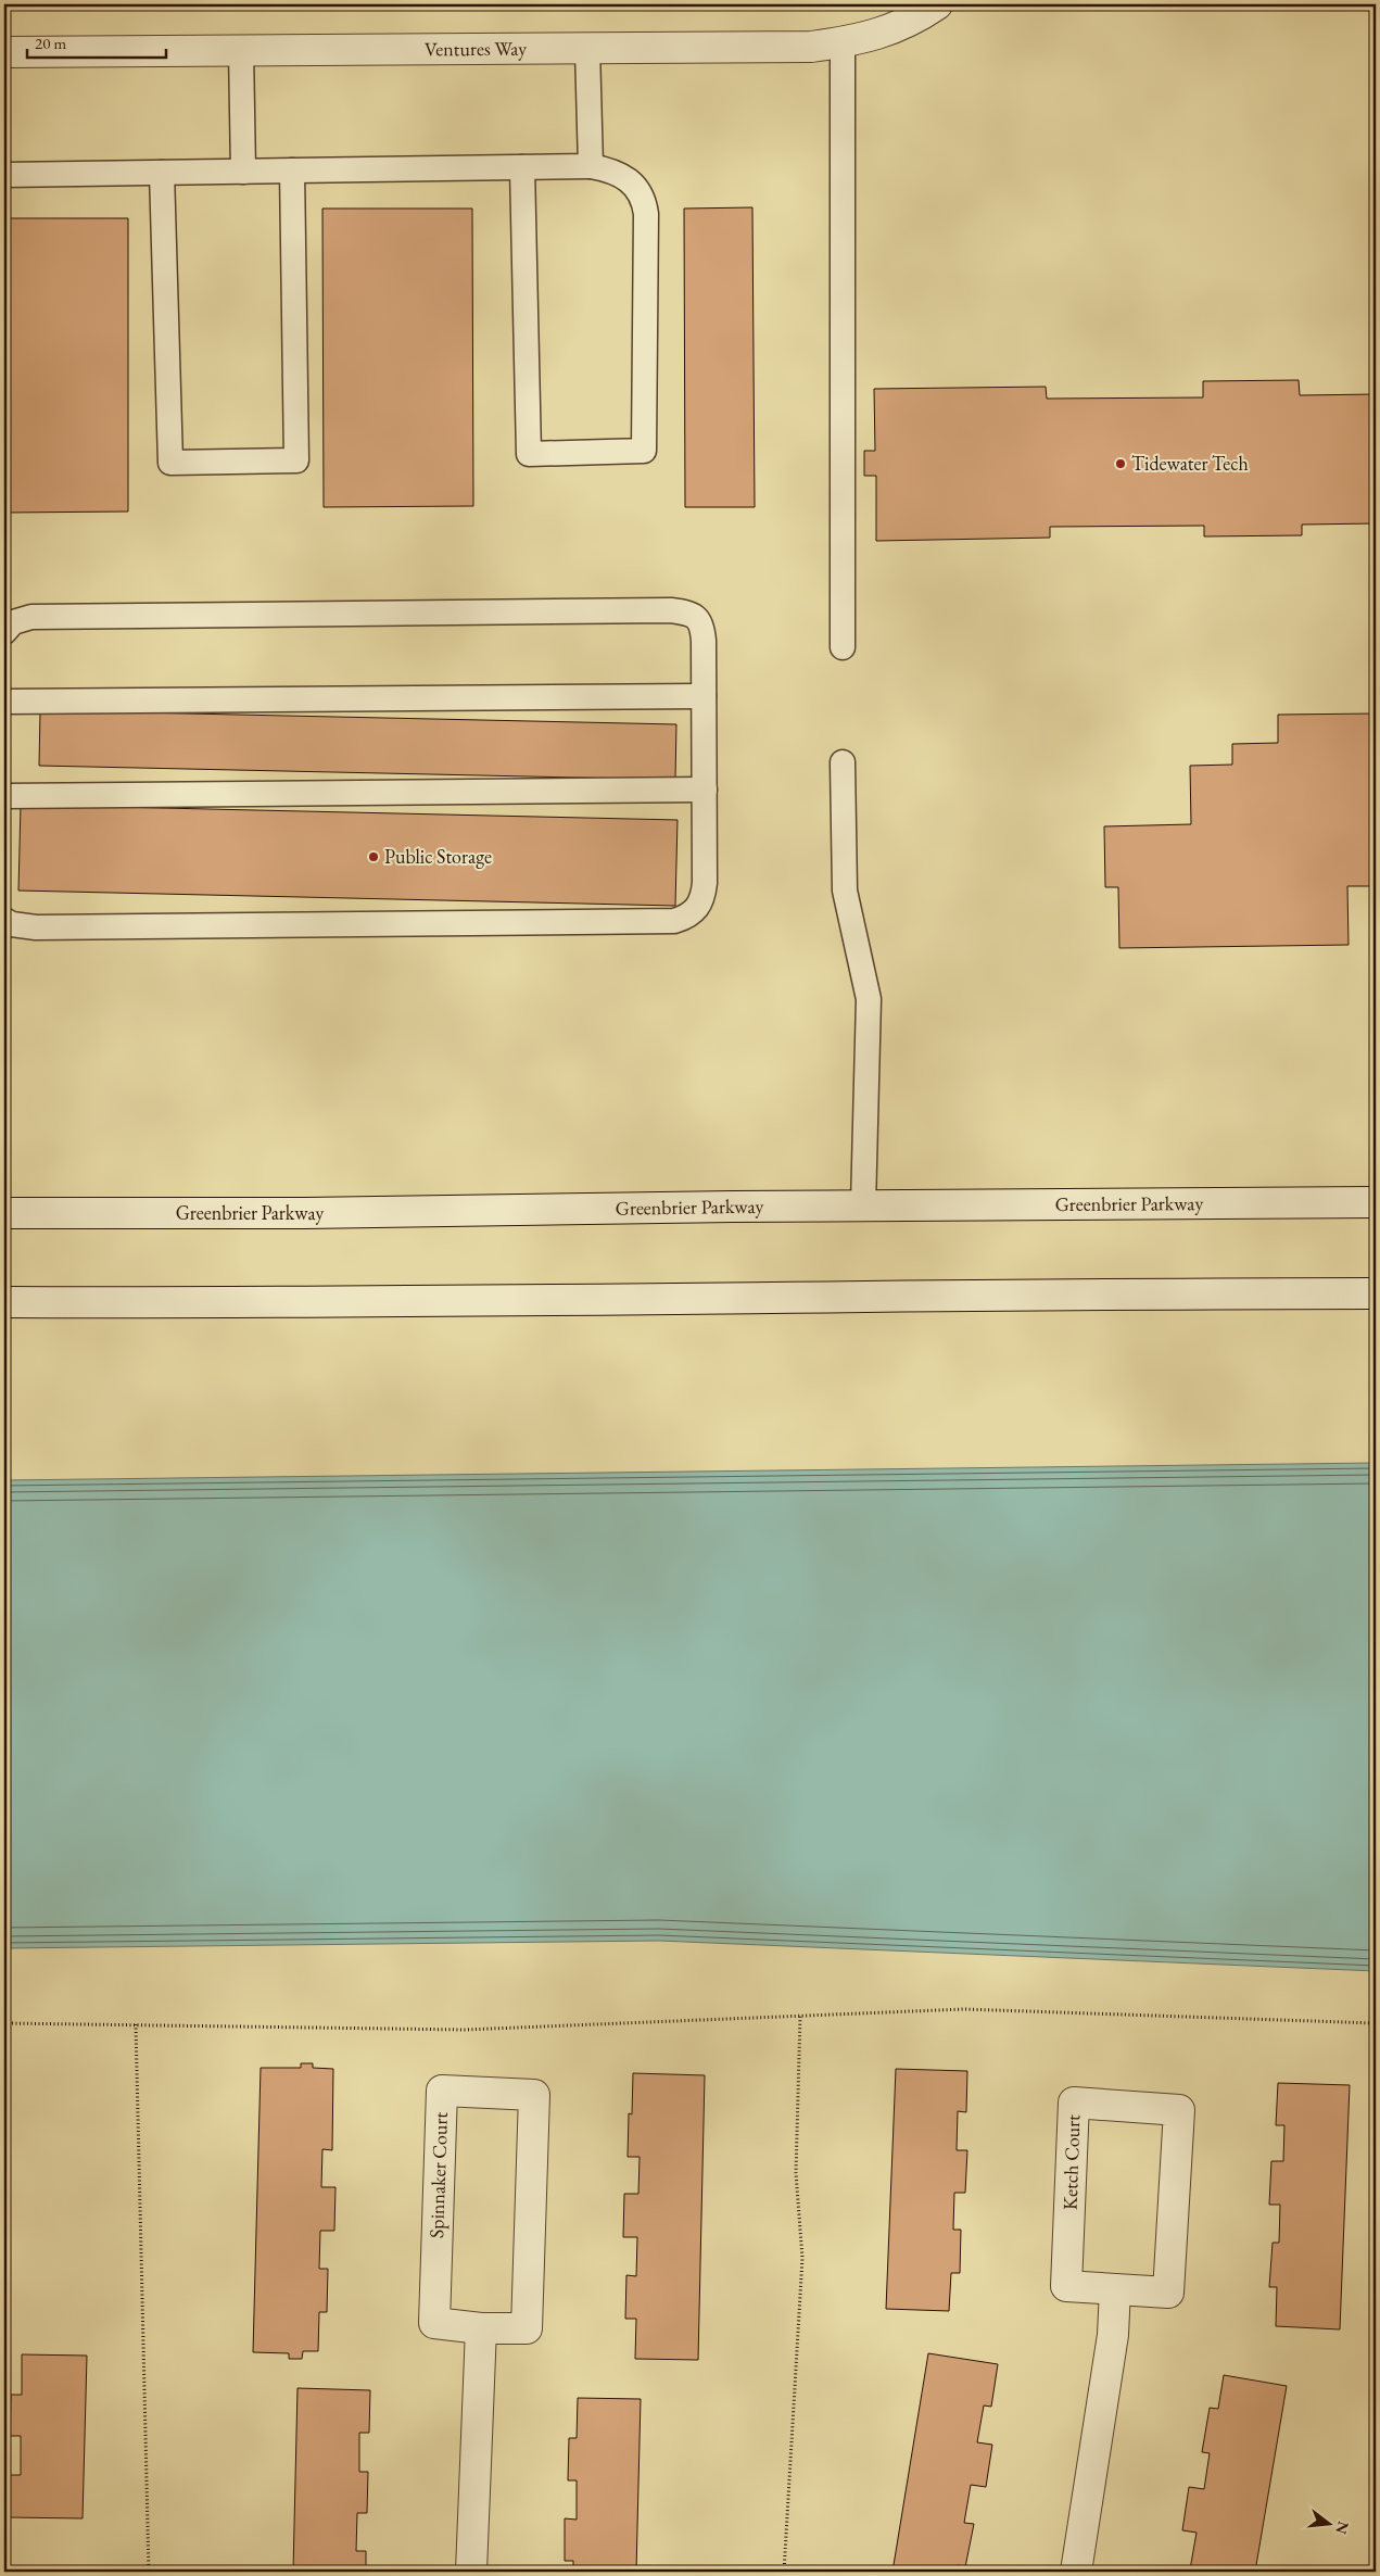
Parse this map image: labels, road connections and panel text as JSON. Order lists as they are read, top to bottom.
{
  "streets": {
    "main road": [
      "Ventures Way",
      "Greenbrier Parkway",
      "Ketch Court",
      "Spinnaker Court"
    ]
  },
  "places": ["Tidewater Tech", "Public Storage"],
  "scale_bar": "20 m",
  "north": "right"
}
